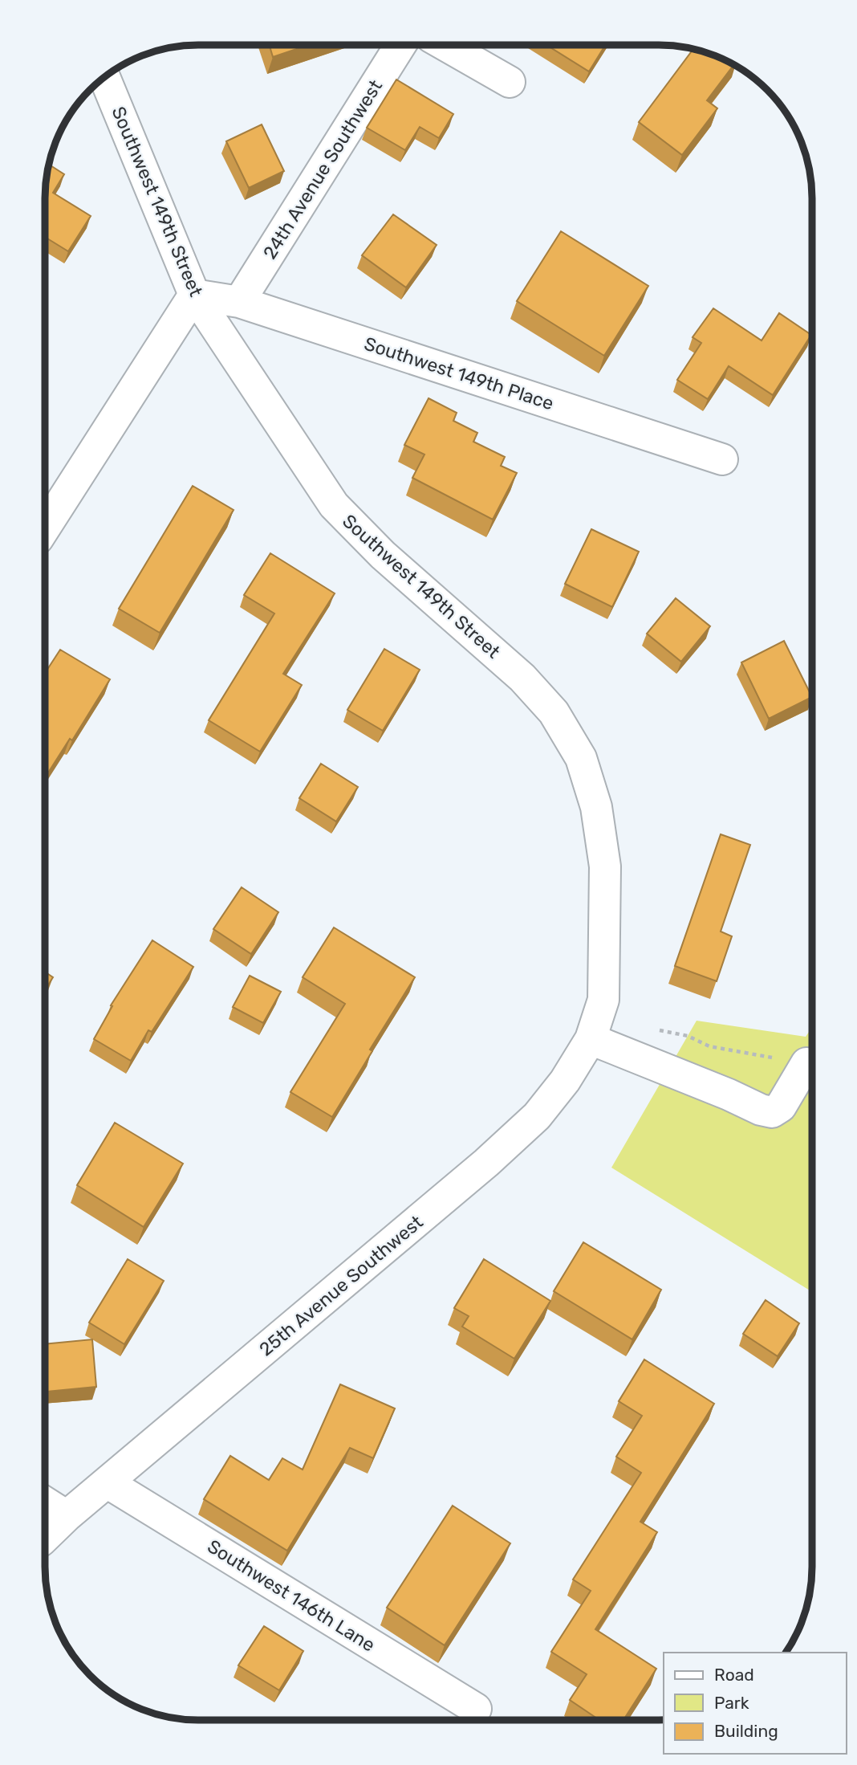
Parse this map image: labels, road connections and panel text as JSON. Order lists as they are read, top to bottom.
{
  "streets": {
    "street": [
      "24th Avenue Southwest",
      "Southwest 149th Street",
      "Southwest 149th Place",
      "25th Avenue Southwest",
      "Southwest 146th Lane"
    ]
  },
  "crossings": [
    ["24th Avenue Southwest", "Southwest 149th Place"],
    ["Southwest 149th Street", "Southwest 149th Place"],
    ["Southwest 149th Street", "25th Avenue Southwest"],
    ["25th Avenue Southwest", "Southwest 146th Lane"]
  ],
  "legend": ["Road", "Park", "Building"]
}
